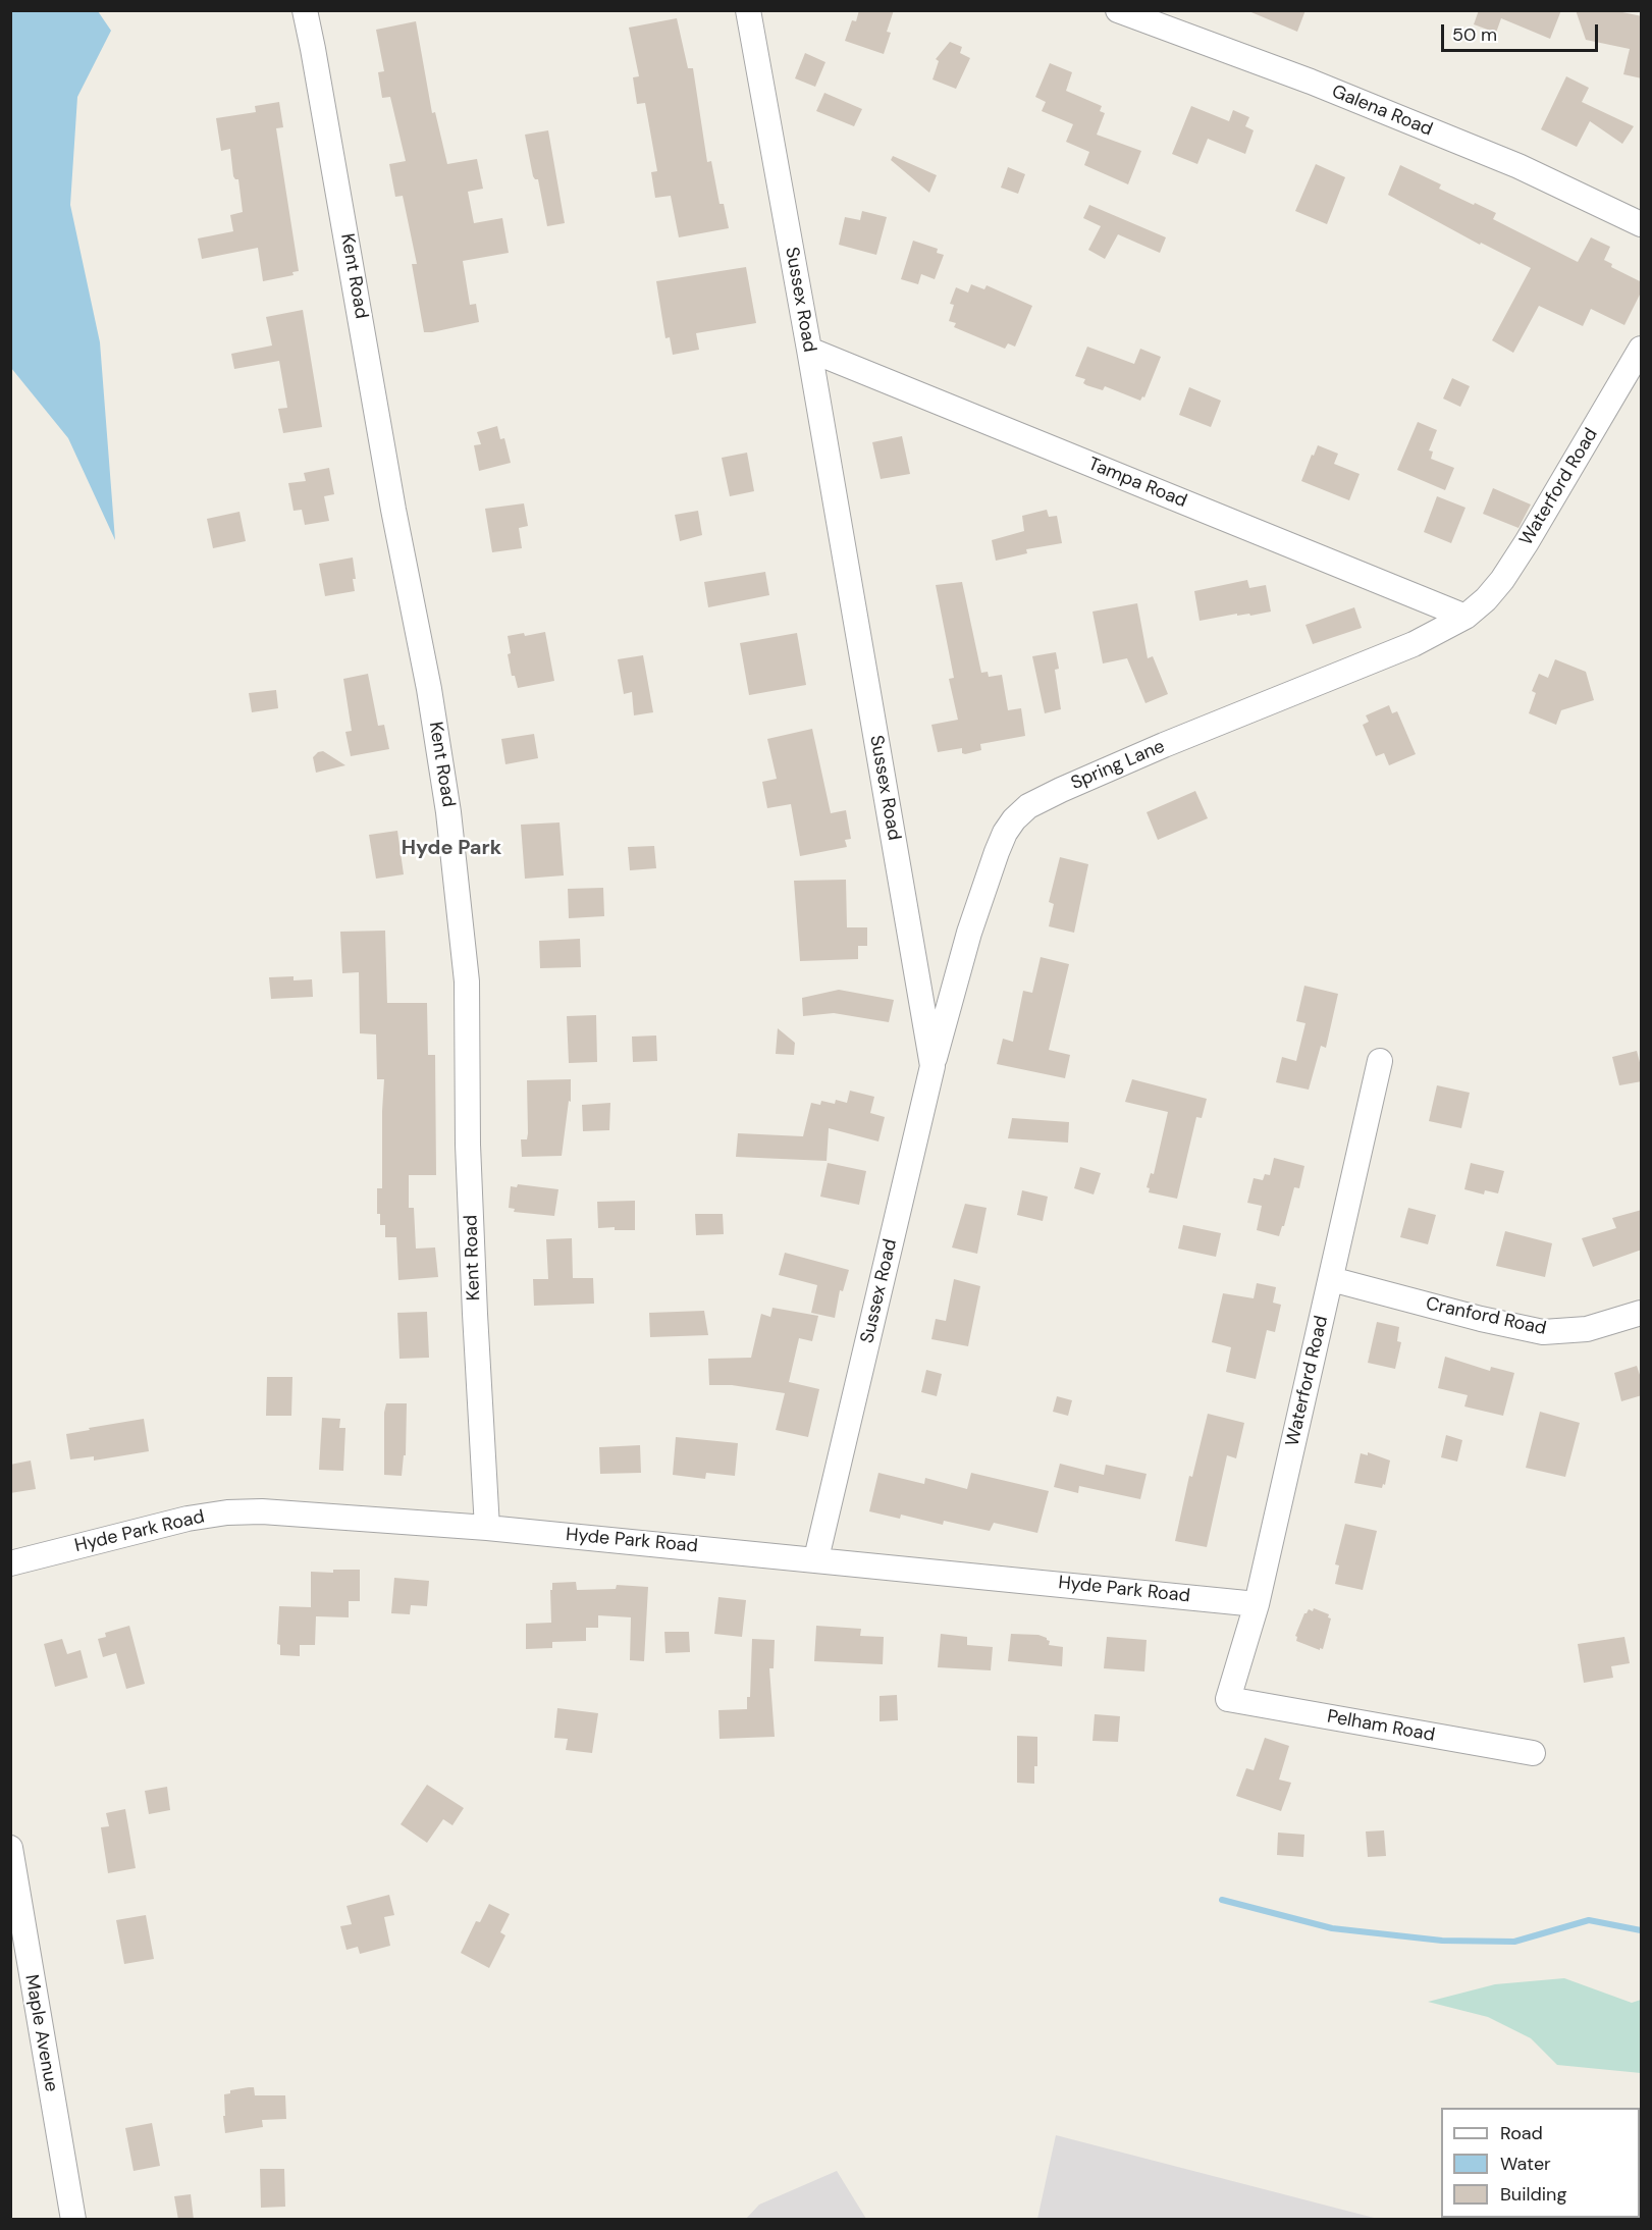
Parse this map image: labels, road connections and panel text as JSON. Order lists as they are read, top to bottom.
{
  "streets": {
    "street": [
      "Galena Road",
      "Kent Road",
      "Sussex Road",
      "Tampa Road",
      "Waterford Road",
      "Spring Lane",
      "Cranford Road",
      "Hyde Park Road",
      "Pelham Road",
      "Maple Avenue"
    ]
  },
  "crossings": [
    ["Kent Road", "Hyde Park Road"],
    ["Sussex Road", "Tampa Road"],
    ["Sussex Road", "Spring Lane"],
    ["Sussex Road", "Hyde Park Road"],
    ["Tampa Road", "Waterford Road"],
    ["Tampa Road", "Spring Lane"],
    ["Waterford Road", "Spring Lane"],
    ["Waterford Road", "Cranford Road"],
    ["Waterford Road", "Hyde Park Road"],
    ["Waterford Road", "Pelham Road"]
  ],
  "districts": ["Hyde Park"],
  "legend": ["Road", "Water", "Building"],
  "scale_bar": "50 m"
}
